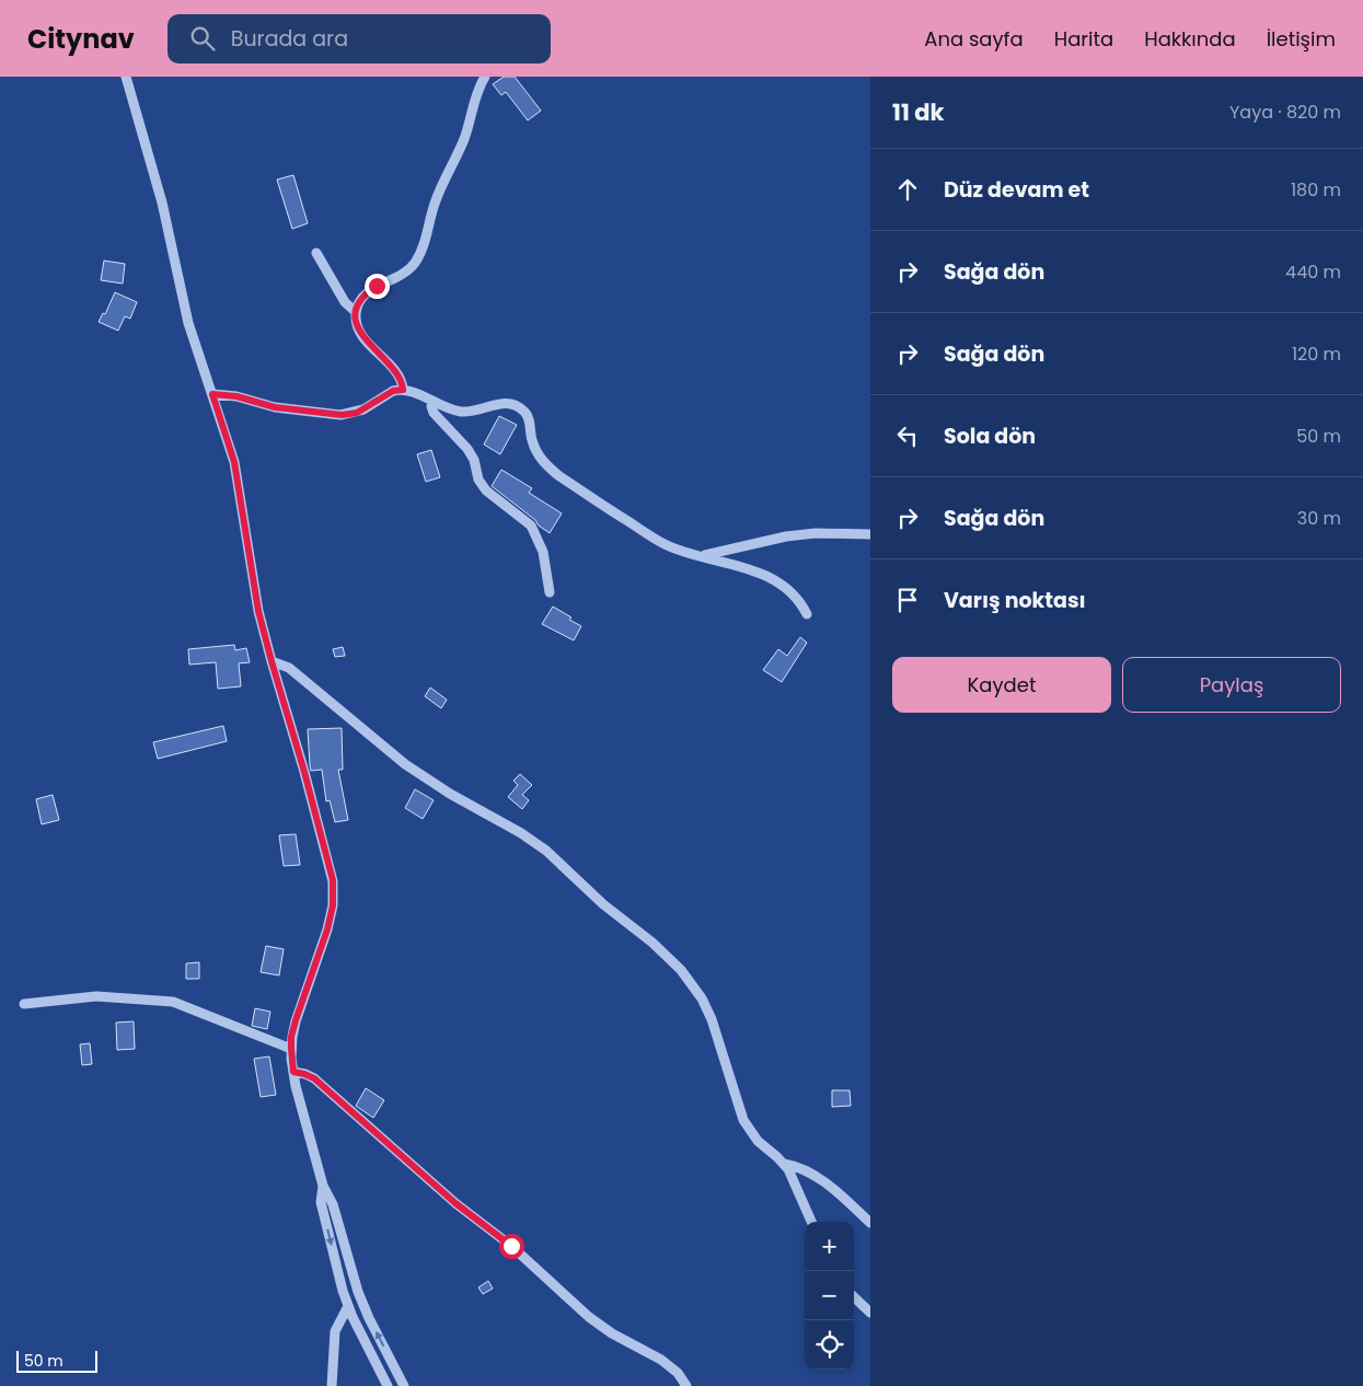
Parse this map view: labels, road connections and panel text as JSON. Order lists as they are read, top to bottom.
{
  "scale_bar": "50 m",
  "page": {
    "header": "Citynav",
    "search": "Burada ara",
    "nav": [
      "Ana sayfa",
      "Harita",
      "Hakkında",
      "İletişim"
    ],
    "heading": ["11 dk", "Yaya · 820 m"],
    "list": [
      ["Düz devam et", "180 m"],
      ["Sağa dön", "440 m"],
      ["Sağa dön", "120 m"],
      ["Sola dön", "50 m"],
      ["Sağa dön", "30 m"],
      "Varış noktası"
    ],
    "buttons": ["Kaydet", "Paylaş"],
    "map_buttons": ["+", "−"],
    "scale": "50 m"
  }
}
